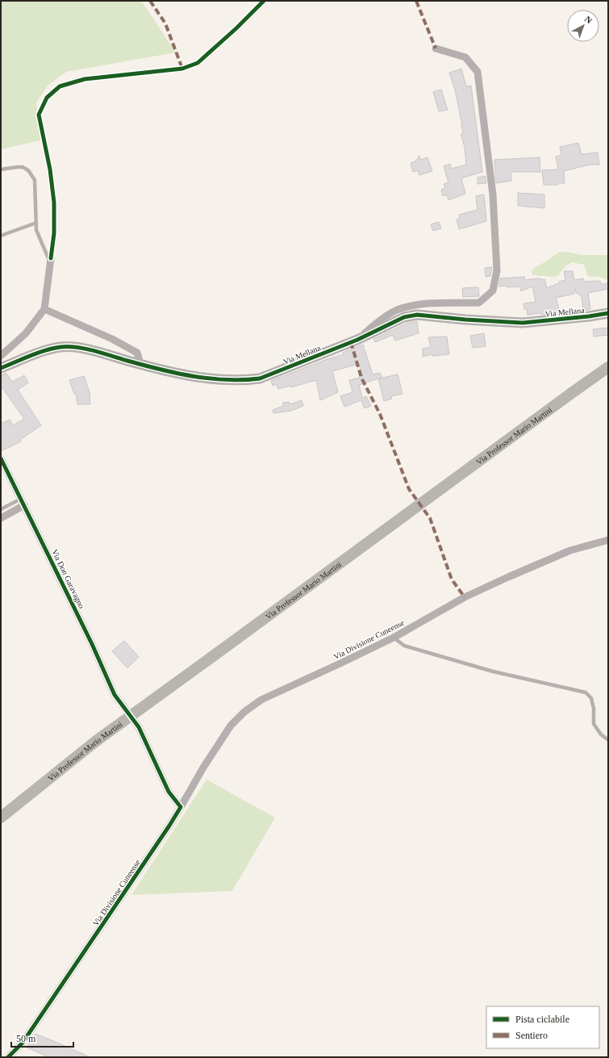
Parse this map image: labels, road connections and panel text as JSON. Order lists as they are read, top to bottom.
{
  "streets": {
    "main road": ["Via Professor Mario Martini"],
    "street": ["Via Mellana", "Via Don Garavagno", "Via Divisione Cuneense"]
  },
  "crossings": [
    ["Via Don Garavagno", "Via Divisione Cuneense"]
  ],
  "legend": ["Pista ciclabile", "Sentiero"],
  "scale_bar": "50 m",
  "north": "top right"
}
